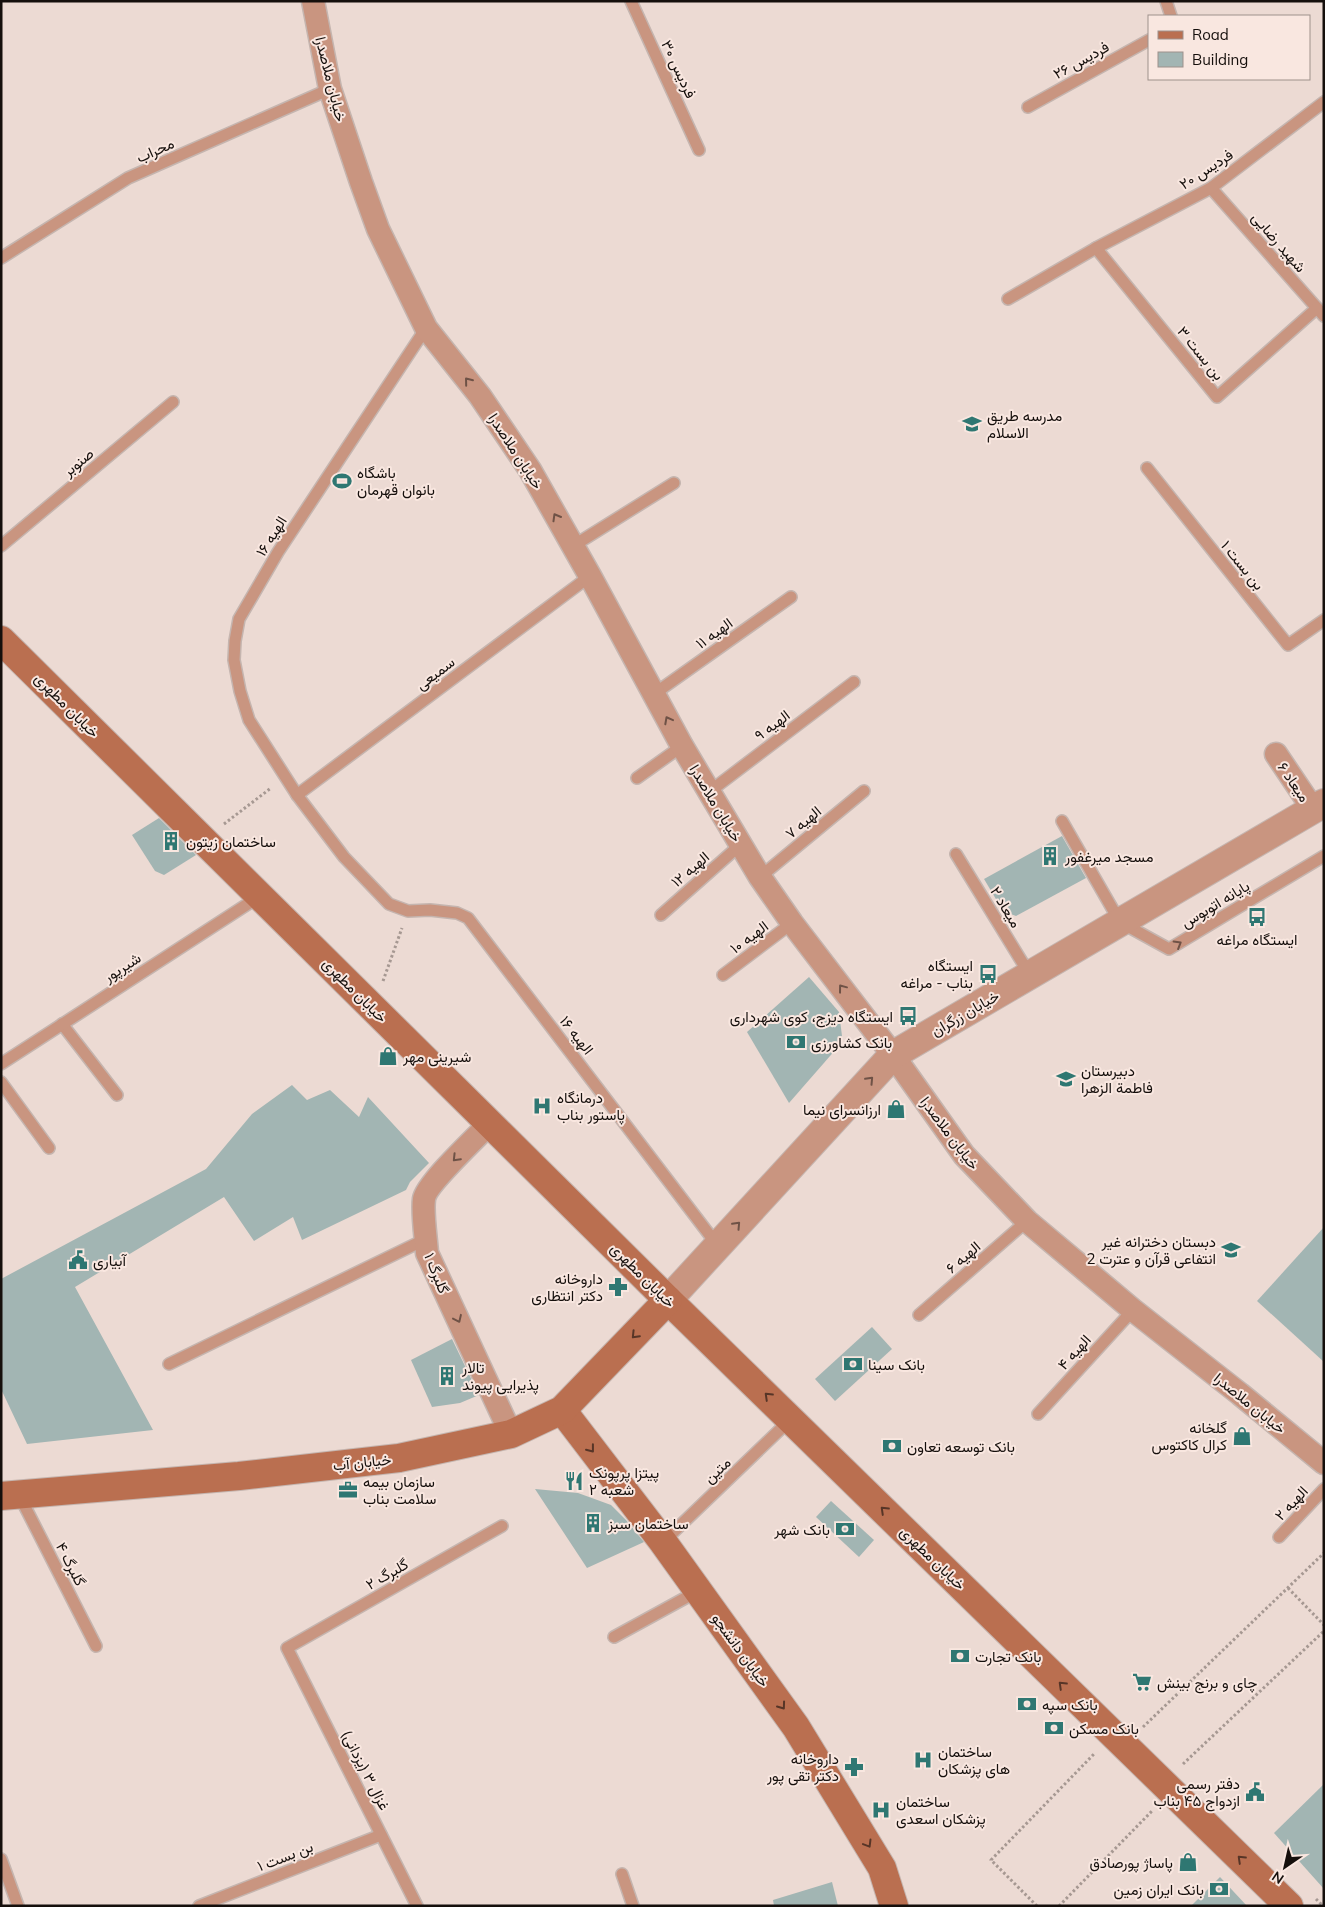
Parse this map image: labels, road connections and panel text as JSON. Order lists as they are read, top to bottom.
{
  "streets": {
    "main road": ["خیابان مطهری", "خیابان آب", "خیابان دانشجو"],
    "street": [
      "خیابان ملاصدرا",
      "میعاد ۶",
      "خیابان زرگران",
      "گلبرگ ۱"
    ],
    "lane": [
      "فردیس ۲۶",
      "فردیس ۳۰",
      "محراب",
      "فردیس ۲۰",
      "شهید رضایی",
      "بن بست ۳",
      "صنوبر",
      "الهیه ۱۶",
      "بن بست ۱",
      "الهیه ۱۱",
      "سمیعی",
      "الهیه ۹",
      "الهیه ۷",
      "الهیه ۱۲",
      "پایانه اتوبوس",
      "میعاد ۲",
      "الهیه ۱۰",
      "شیرپور",
      "الهیه ۶",
      "الهیه ۴",
      "متین",
      "الهیه ۲",
      "گلبرگ ۴",
      "گلبرگ ۲",
      "غزال ۳ (یزدانی)"
    ]
  },
  "crossings": [
    ["خیابان ملاصدرا", "محراب"],
    ["خیابان ملاصدرا", "الهیه ۱۶"],
    ["خیابان ملاصدرا", "الهیه ۱۱"],
    ["خیابان ملاصدرا", "سمیعی"],
    ["خیابان ملاصدرا", "الهیه ۹"],
    ["خیابان ملاصدرا", "الهیه ۷"],
    ["خیابان ملاصدرا", "الهیه ۱۲"],
    ["خیابان ملاصدرا", "الهیه ۱۰"],
    ["خیابان ملاصدرا", "خیابان زرگران"],
    ["خیابان ملاصدرا", "الهیه ۶"],
    ["خیابان ملاصدرا", "الهیه ۴"],
    ["فردیس ۲۰", "شهید رضایی"],
    ["فردیس ۲۰", "بن بست ۳"],
    ["شهید رضایی", "بن بست ۳"],
    ["الهیه ۱۶", "سمیعی"],
    ["الهیه ۱۶", "خیابان زرگران"],
    ["بن بست ۱", "غزال ۳ (یزدانی)"],
    ["خیابان مطهری", "شیرپور"],
    ["خیابان مطهری", "خیابان زرگران"],
    ["خیابان مطهری", "گلبرگ ۱"],
    ["خیابان مطهری", "خیابان آب"],
    ["خیابان مطهری", "متین"],
    ["میعاد ۶", "خیابان زرگران"],
    ["پایانه اتوبوس", "خیابان زرگران"],
    ["میعاد ۲", "خیابان زرگران"],
    ["خیابان زرگران", "خیابان آب"],
    ["گلبرگ ۱", "خیابان آب"],
    ["خیابان آب", "گلبرگ ۴"],
    ["خیابان آب", "خیابان دانشجو"],
    ["متین", "خیابان دانشجو"],
    ["گلبرگ ۲", "غزال ۳ (یزدانی)"]
  ],
  "one_way": [
    "خیابان مطهری",
    "پایانه اتوبوس",
    "گلبرگ ۱",
    "خیابان دانشجو"
  ],
  "places": {
    "school or university": ["مدرسه طریق الاسلام", "دبیرستان فاطمة الزهرا", "دبستان دخترانه غیر انتفاعی قرآن و عترت 2"],
    "sports": ["باشگاه بانوان قهرمان"],
    "building": [
      "ساختمان زیتون",
      "مسجد میرغفور",
      "تالار پذیرایی پیوند",
      "ساختمان سبز"
    ],
    "bus stop": ["ایستگاه مراغه", "ایستگاه بناب - مراغه", "ایستگاه دیزج، کوی شهرداری"],
    "bank": [
      "بانک کشاورزی",
      "بانک سینا",
      "بانک توسعه تعاون",
      "بانک شهر",
      "بانک تجارت",
      "بانک سپه",
      "بانک مسکن",
      "بانک ایران زمین"
    ],
    "shop": [
      "شیرینی مهر",
      "ارزانسرای نیما",
      "گلخانه کرال کاکتوس",
      "پاساژ پورصادق"
    ],
    "hospital": ["درمانگاه پاستور بناب", "ساختمان های پزشکان", "ساختمان پزشکان اسعدی"],
    "public building": ["آبیاری", "دفتر رسمی ازدواج ۴۵ بناب"],
    "pharmacy": ["داروخانه دکتر انتظاری", "داروخانه دکتر تقی پور"],
    "restaurant": ["پیتزا پرپونک شعبه ۲"],
    "office": ["سازمان بیمه سلامت بناب"],
    "supermarket": ["چای و برنج بینش"]
  },
  "legend": ["Road", "Building"],
  "north": "bottom left"
}
